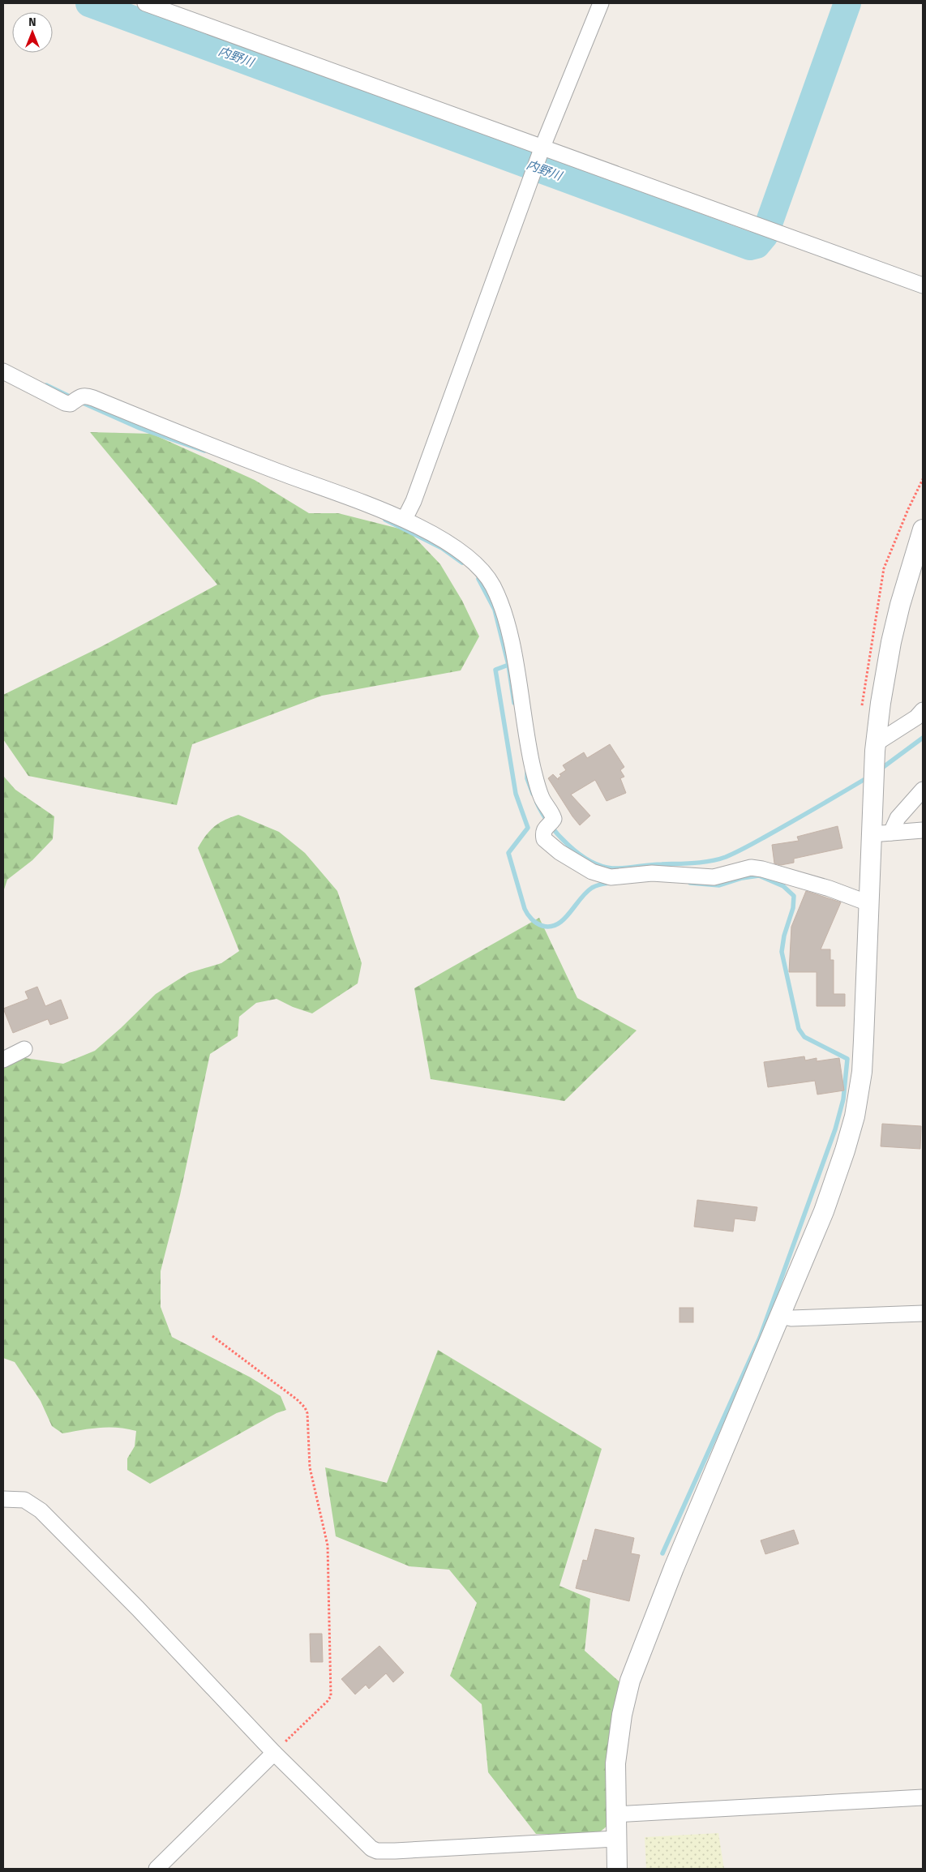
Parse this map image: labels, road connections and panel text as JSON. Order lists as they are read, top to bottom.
{
  "water": ["内野川"],
  "north": "top"
}
